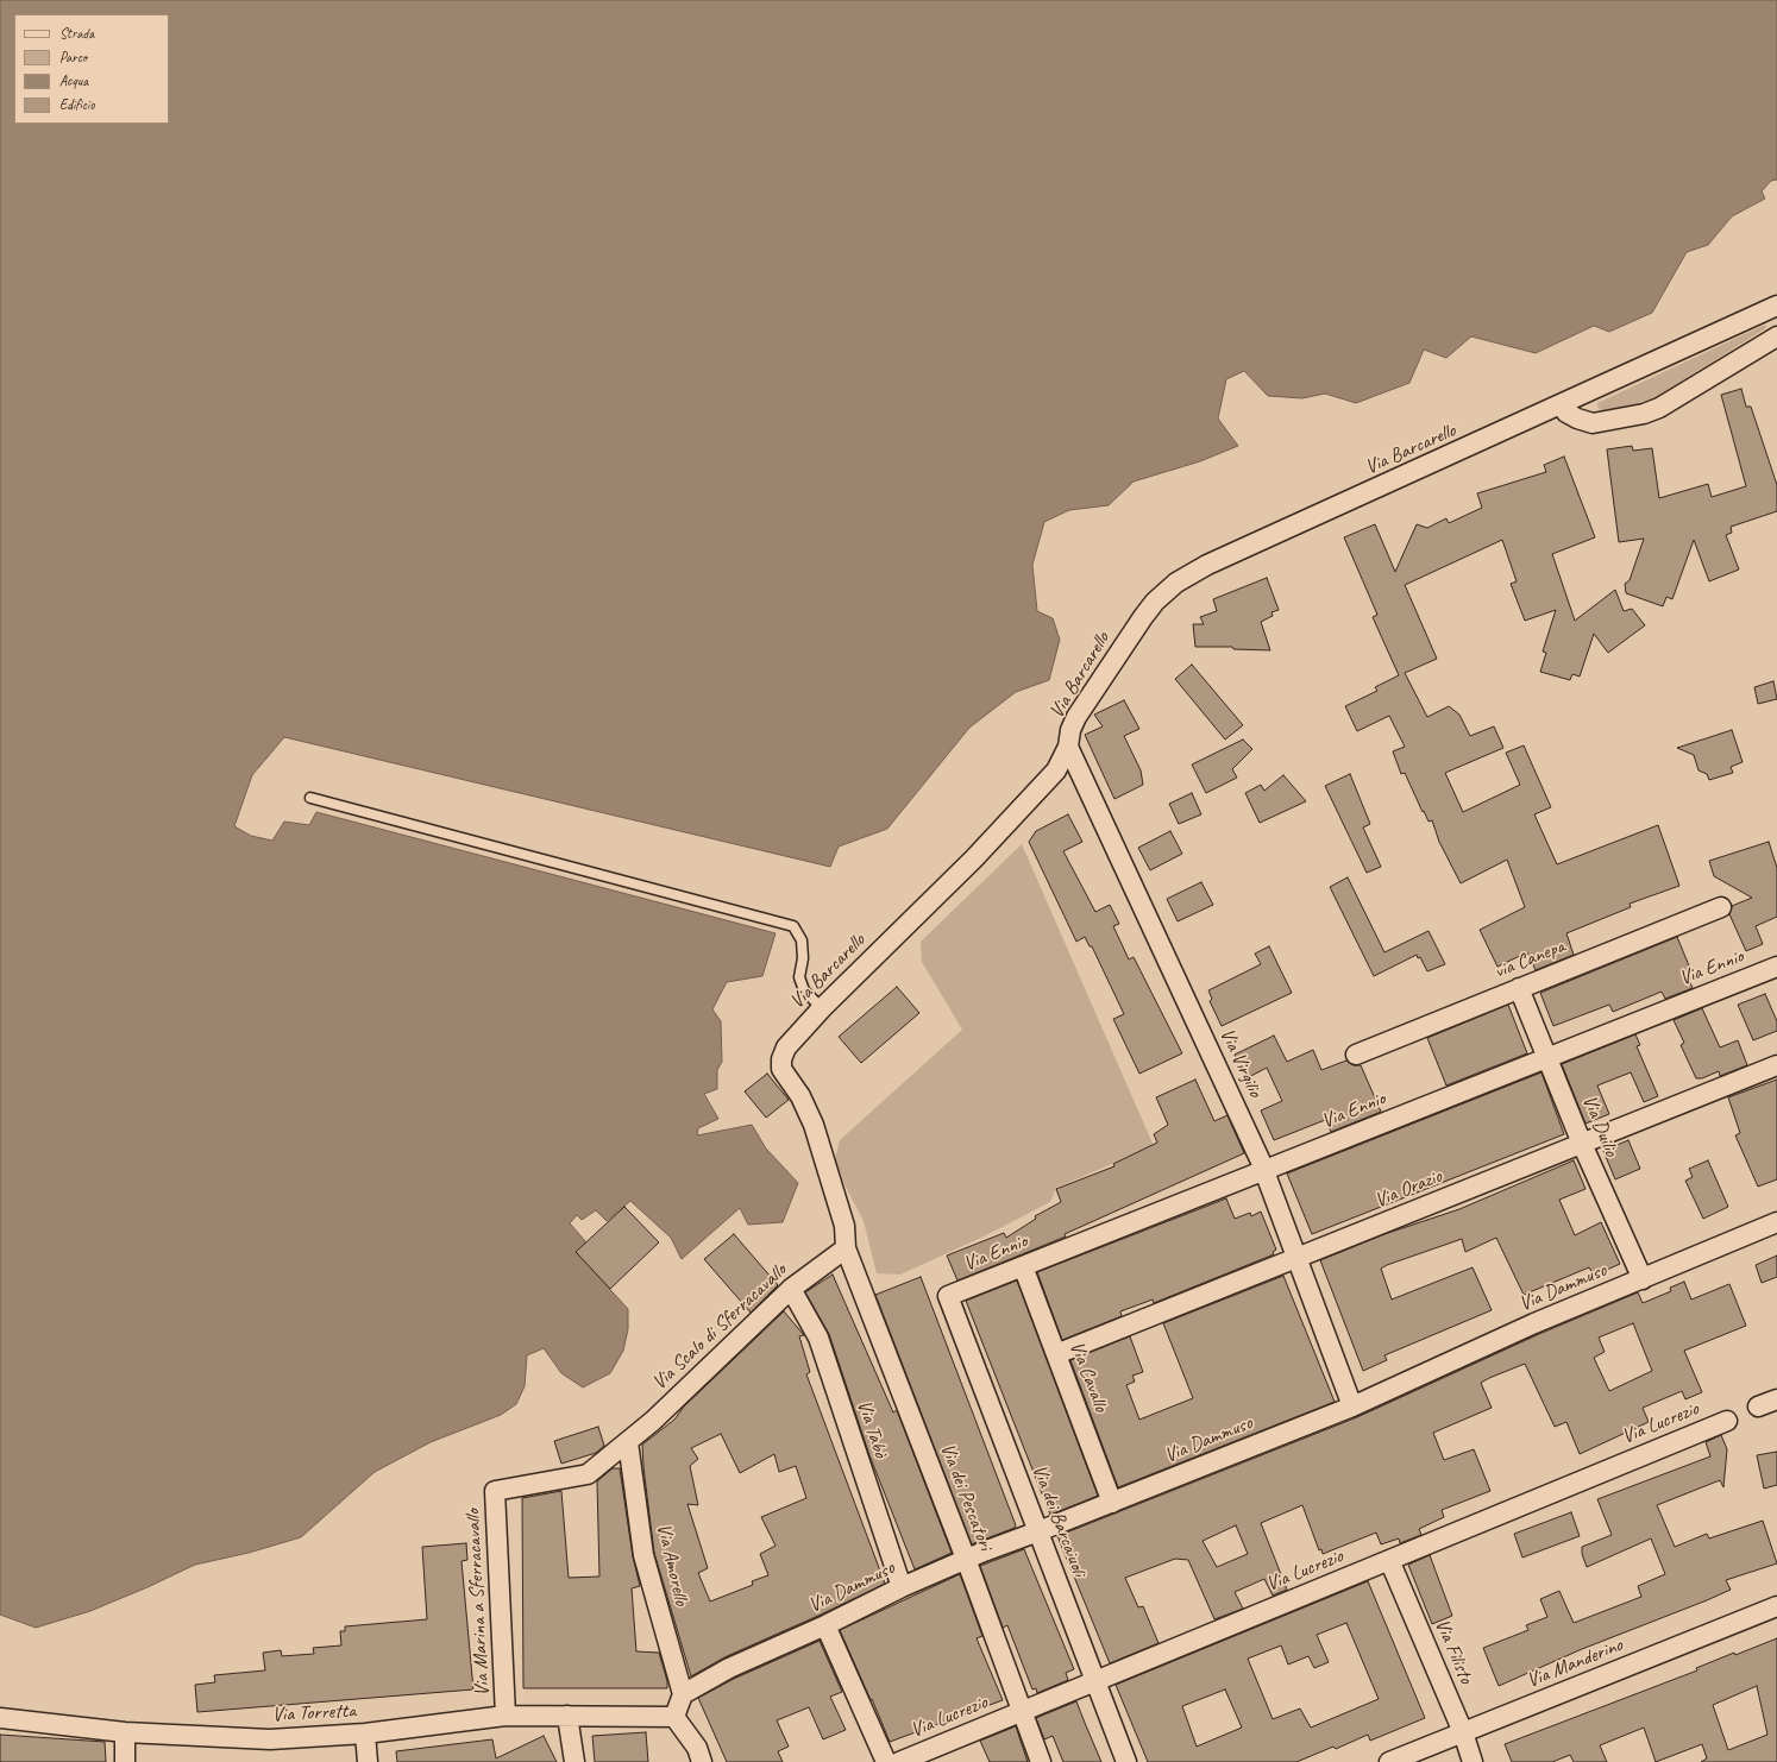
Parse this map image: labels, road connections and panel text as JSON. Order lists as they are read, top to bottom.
{
  "streets": {
    "street": [
      "Via Barcarello",
      "via Canepa",
      "Via Ennio",
      "Via Virgilio",
      "Via Duilio",
      "Via Orazio",
      "Via Dammuso",
      "Via Scalo di Sferracavallo",
      "Via Cavallo",
      "Via Lucrezio",
      "Via Tabò",
      "Via dei Pescatori",
      "Via dei Barcaiuoli",
      "Via Amorello",
      "Via Marina a Sferracavallo",
      "Via Filisto",
      "Via Manderino",
      "Via Torretta"
    ]
  },
  "crossings": [
    ["Via Barcarello", "Via Virgilio"],
    ["Via Barcarello", "Via Scalo di Sferracavallo"],
    ["Via Barcarello", "Via dei Pescatori"],
    ["via Canepa", "Via Duilio"],
    ["Via Ennio", "Via Virgilio"],
    ["Via Ennio", "Via Duilio"],
    ["Via Ennio", "Via Cavallo"],
    ["Via Ennio", "Via dei Barcaiuoli"],
    ["Via Virgilio", "Via Orazio"],
    ["Via Virgilio", "Via Dammuso"],
    ["Via Duilio", "Via Orazio"],
    ["Via Duilio", "Via Dammuso"],
    ["Via Orazio", "Via Cavallo"],
    ["Via Dammuso", "Via Cavallo"],
    ["Via Dammuso", "Via Tabò"],
    ["Via Dammuso", "Via dei Pescatori"],
    ["Via Dammuso", "Via dei Barcaiuoli"],
    ["Via Dammuso", "Via Amorello"],
    ["Via Scalo di Sferracavallo", "Via Tabò"],
    ["Via Scalo di Sferracavallo", "Via dei Pescatori"],
    ["Via Scalo di Sferracavallo", "Via Amorello"],
    ["Via Scalo di Sferracavallo", "Via Marina a Sferracavallo"],
    ["Via Lucrezio", "Via dei Pescatori"],
    ["Via Lucrezio", "Via dei Barcaiuoli"],
    ["Via Lucrezio", "Via Filisto"],
    ["Via Amorello", "Via Marina a Sferracavallo"],
    ["Via Marina a Sferracavallo", "Via Torretta"],
    ["Via Filisto", "Via Manderino"]
  ],
  "legend": [
    "Strada",
    "Parco",
    "Acqua",
    "Edificio"
  ]
}
